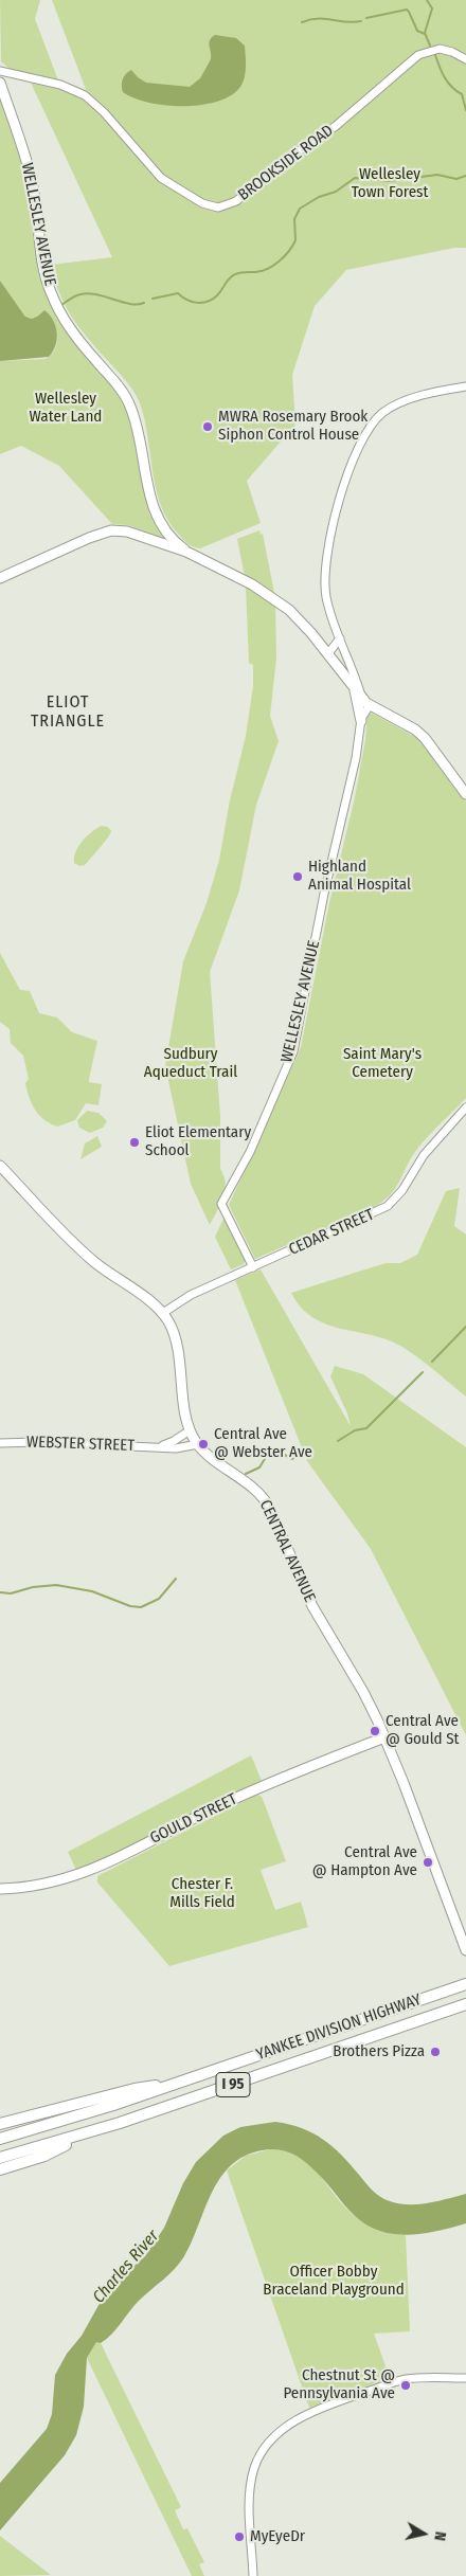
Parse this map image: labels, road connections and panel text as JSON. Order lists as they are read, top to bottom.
{
  "streets": {
    "highway": ["YANKEE DIVISION HIGHWAY", "I 95"],
    "main road": ["WELLESLEY AVENUE", "CENTRAL AVENUE", "GOULD STREET"],
    "street": ["BROOKSIDE ROAD", "CEDAR STREET", "WEBSTER STREET"]
  },
  "crossings": [
    ["WELLESLEY AVENUE", "CEDAR STREET"],
    ["CEDAR STREET", "CENTRAL AVENUE"],
    ["WEBSTER STREET", "CENTRAL AVENUE"],
    ["CENTRAL AVENUE", "GOULD STREET"]
  ],
  "districts": ["ELIOT TRIANGLE"],
  "water": ["Charles River"],
  "parks": [
    "Wellesley Town Forest",
    "Wellesley Water Land",
    "Sudbury Aqueduct Trail",
    "Saint Mary's Cemetery",
    "Chester F. Mills Field",
    "Officer Bobby Braceland Playground"
  ],
  "places": [
    "MWRA Rosemary Brook Siphon Control House",
    "Highland Animal Hospital",
    "Eliot Elementary School",
    "Central Ave @ Webster Ave",
    "Central Ave @ Gould St",
    "Central Ave @ Hampton Ave",
    "Brothers Pizza",
    "Chestnut St @ Pennsylvania Ave",
    "MyEyeDr"
  ],
  "north": "right"
}
